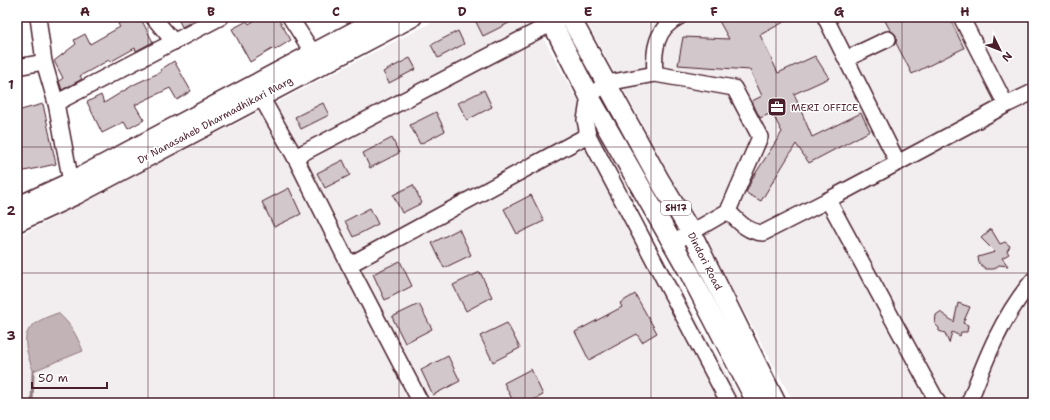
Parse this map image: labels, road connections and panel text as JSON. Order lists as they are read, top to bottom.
{
  "streets": {
    "main road": ["Dr Nanasaheb Dharmadhikari Marg", "SH17", "Dindori Road"]
  },
  "places": {
    "office": ["MERI OFFICE"]
  },
  "scale_bar": "50 m",
  "north": "bottom right",
  "grid": {
    "columns": [
      "A",
      "B",
      "C",
      "D",
      "E",
      "F",
      "G",
      "H"
    ],
    "rows": ["1", "2", "3"]
  }
}
